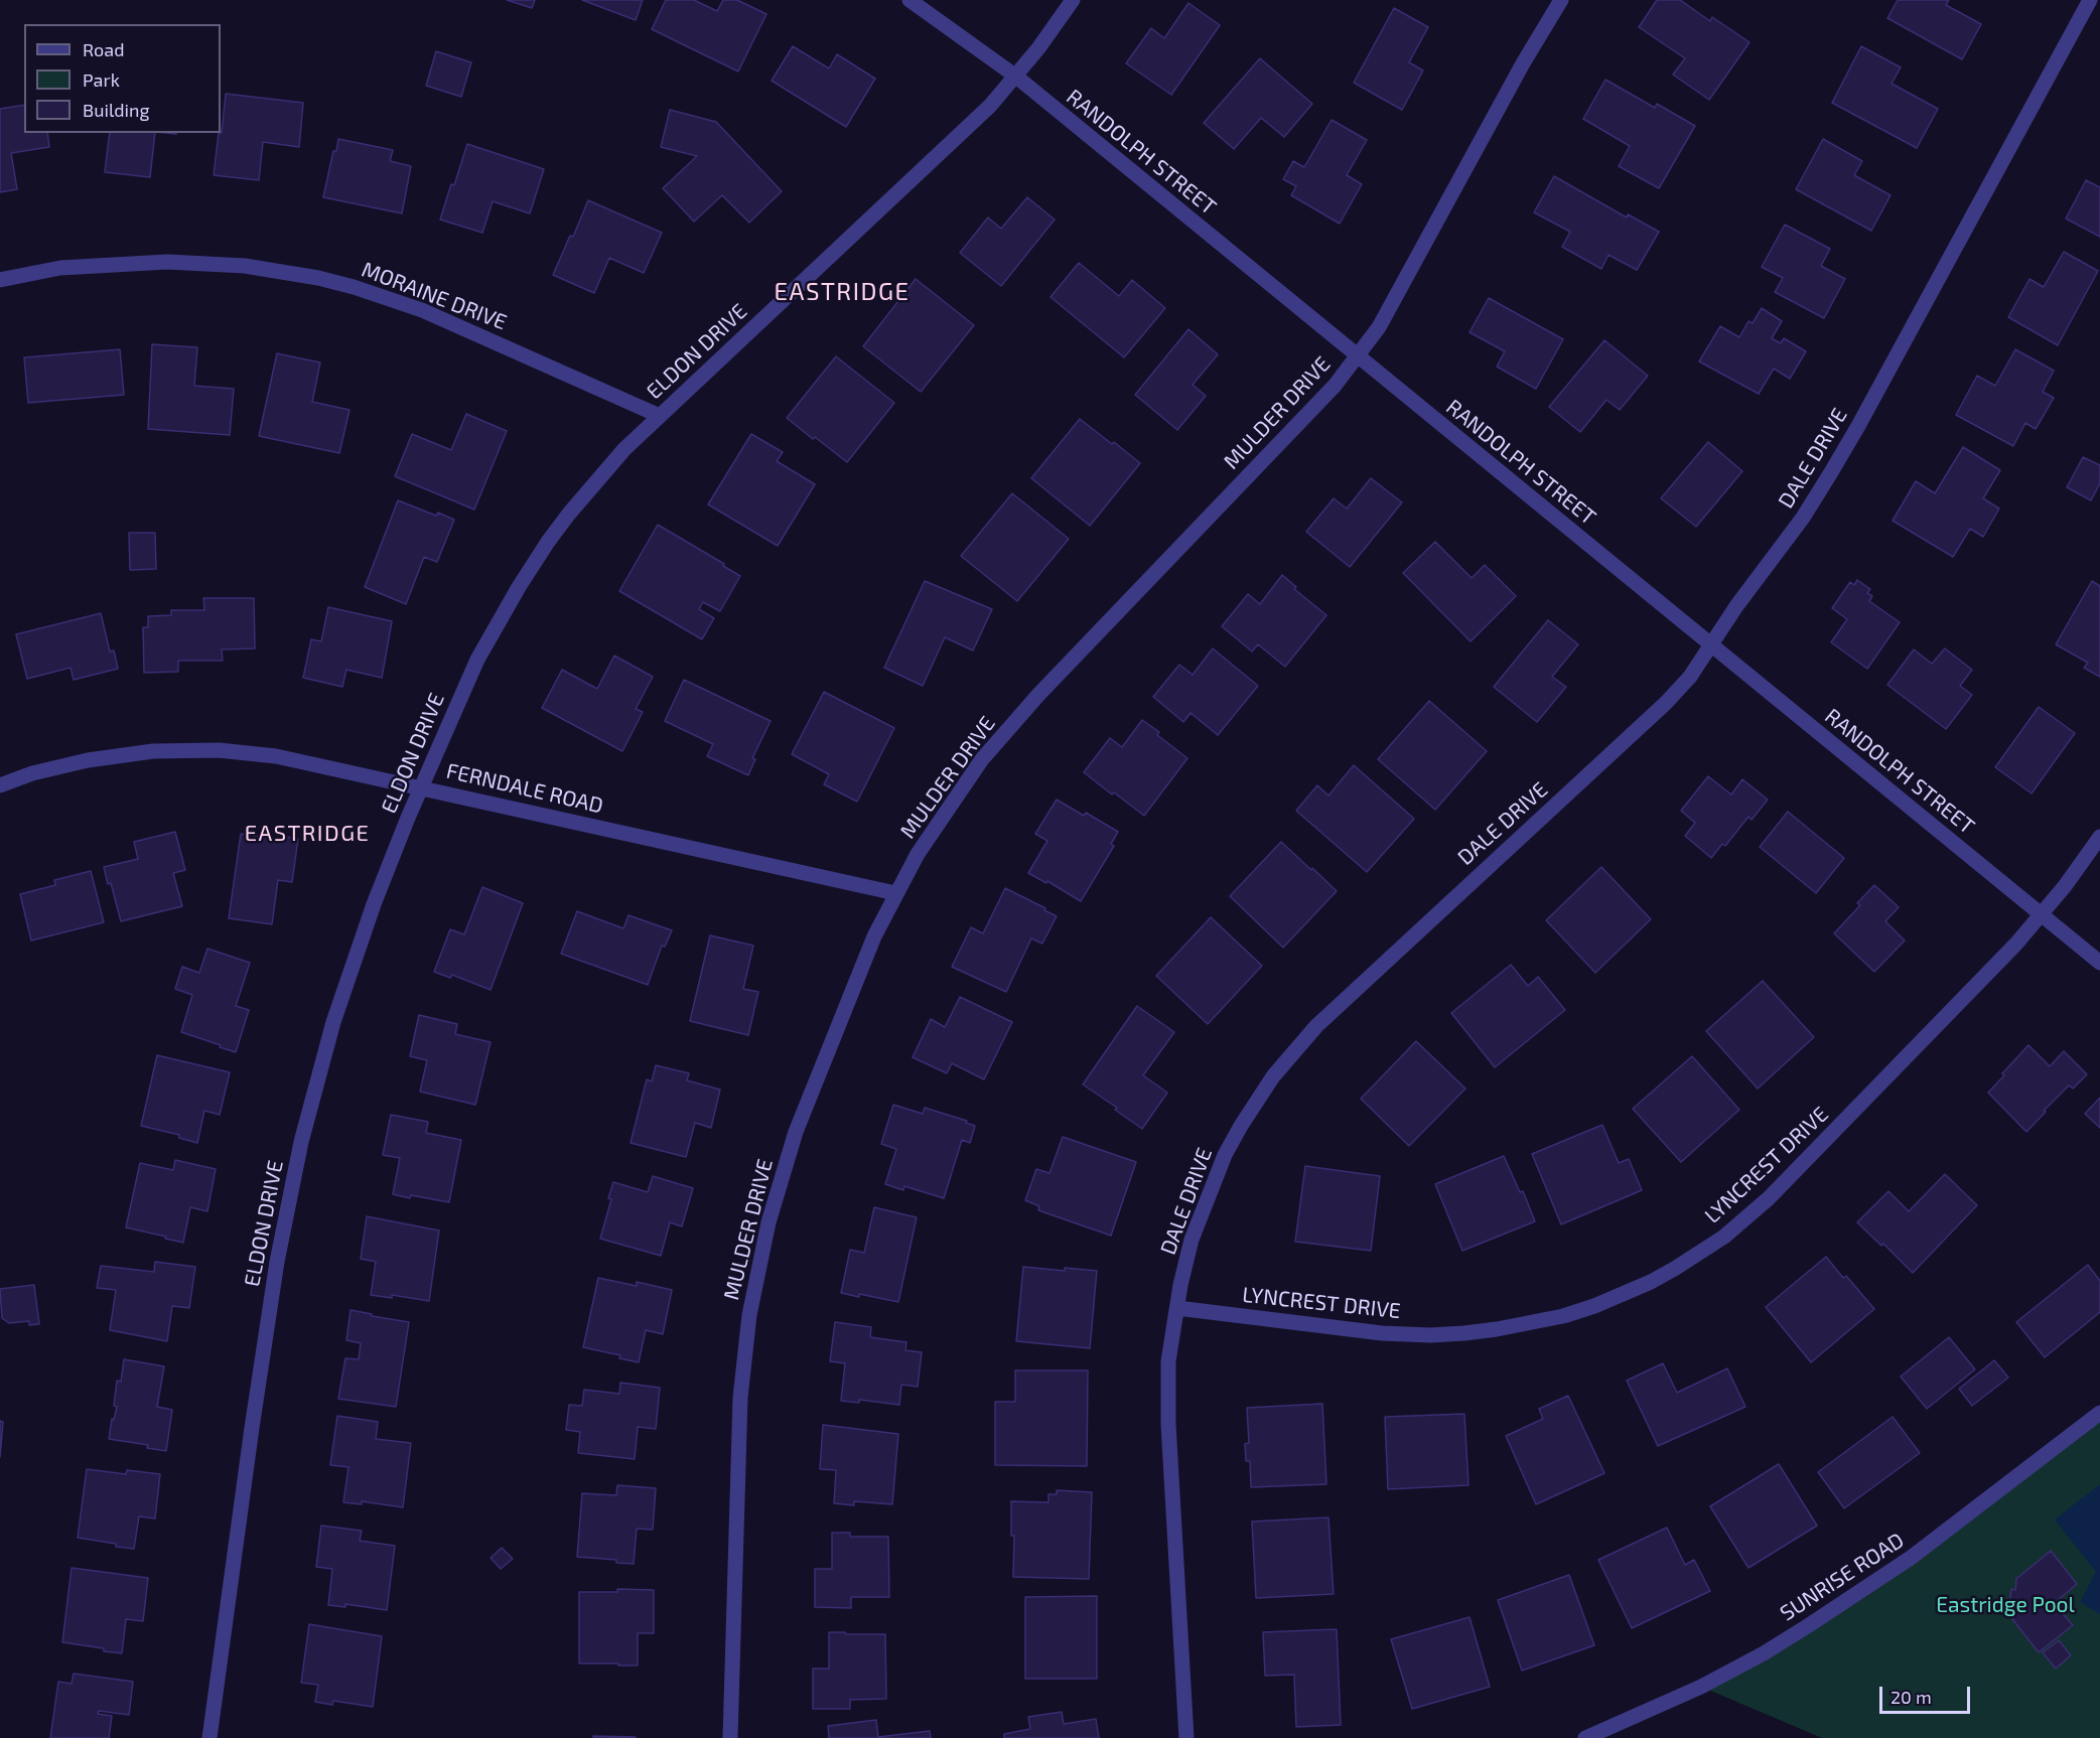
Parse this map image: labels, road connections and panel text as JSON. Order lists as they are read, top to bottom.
{
  "streets": {
    "street": [
      "RANDOLPH STREET",
      "MORAINE DRIVE",
      "ELDON DRIVE",
      "MULDER DRIVE",
      "DALE DRIVE",
      "FERNDALE ROAD",
      "LYNCREST DRIVE",
      "SUNRISE ROAD"
    ]
  },
  "crossings": [
    ["RANDOLPH STREET", "ELDON DRIVE"],
    ["RANDOLPH STREET", "MULDER DRIVE"],
    ["RANDOLPH STREET", "DALE DRIVE"],
    ["RANDOLPH STREET", "LYNCREST DRIVE"],
    ["MORAINE DRIVE", "ELDON DRIVE"],
    ["ELDON DRIVE", "FERNDALE ROAD"],
    ["MULDER DRIVE", "FERNDALE ROAD"],
    ["DALE DRIVE", "LYNCREST DRIVE"]
  ],
  "districts": ["EASTRIDGE", "EASTRIDGE"],
  "parks": ["Eastridge Pool"],
  "legend": ["Road", "Park", "Building"],
  "scale_bar": "20 m"
}
